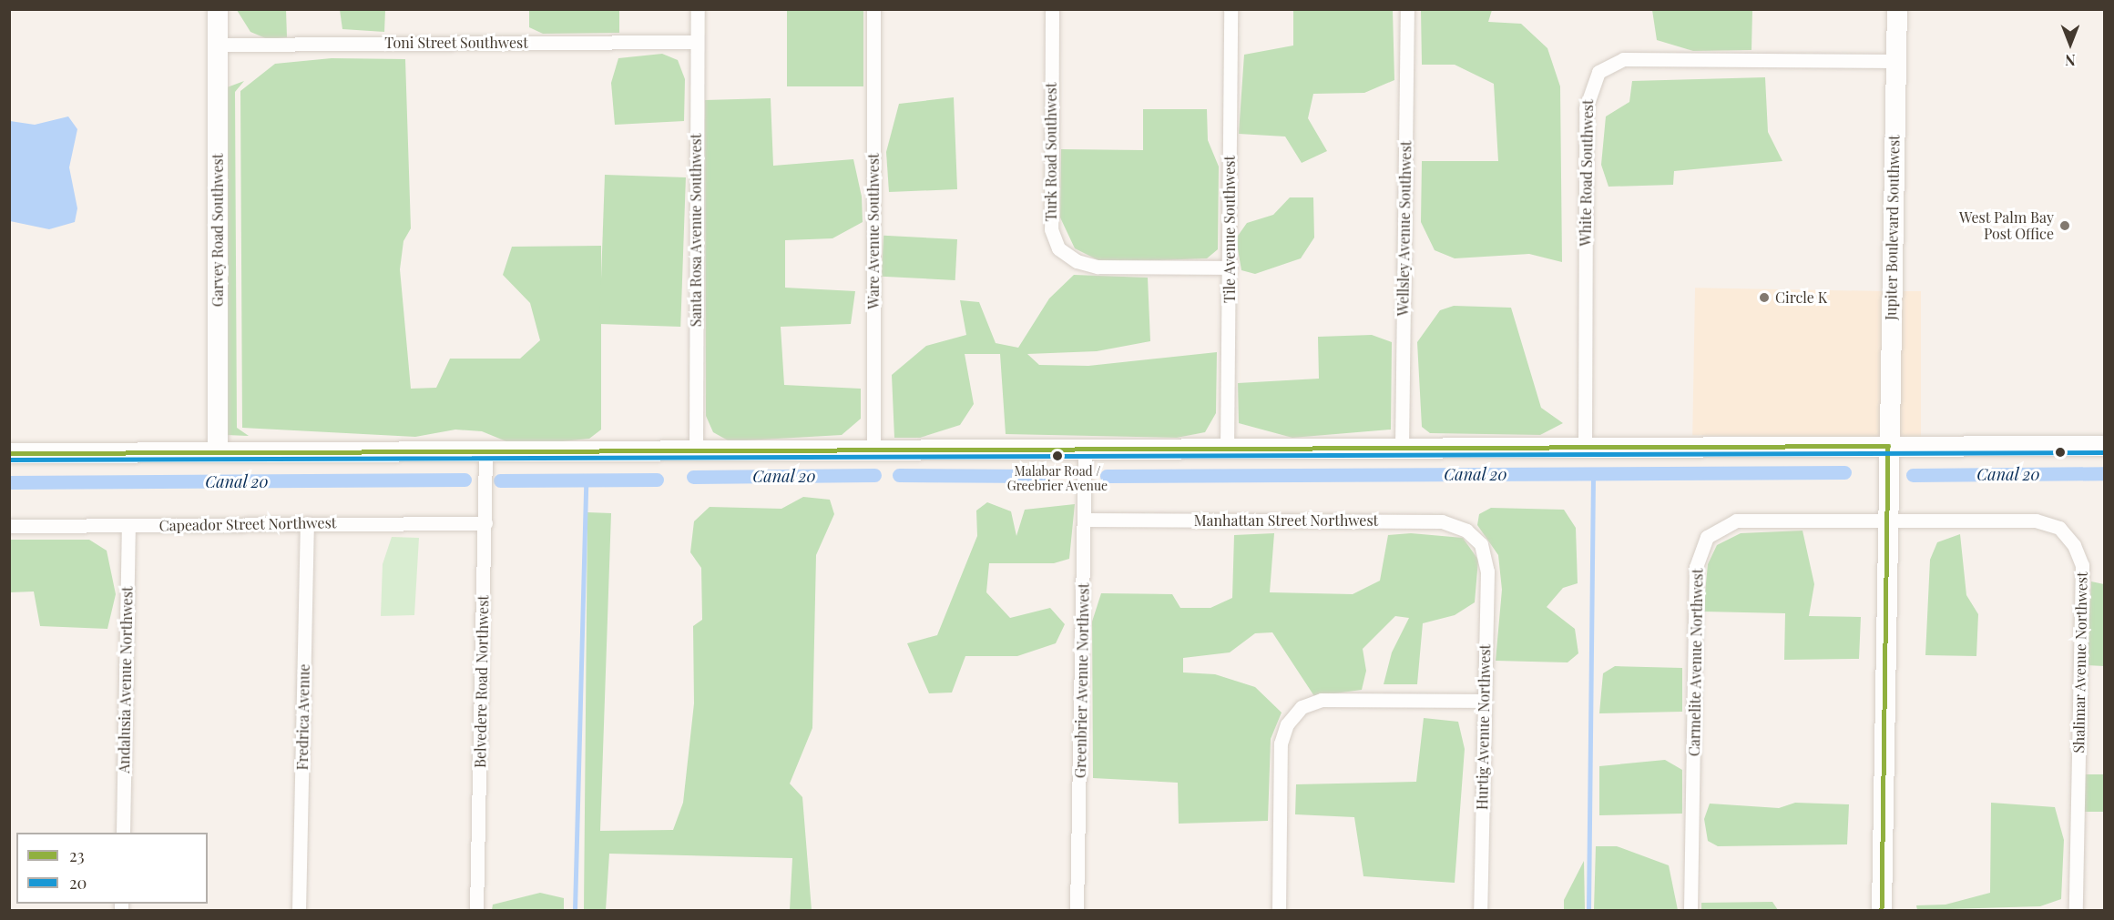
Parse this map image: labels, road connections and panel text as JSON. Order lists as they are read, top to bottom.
{
  "streets": {
    "main road": ["Jupiter Boulevard Southwest", "Garvey Road Southwest"],
    "street": [
      "Toni Street Southwest",
      "Turk Road Southwest",
      "White Road Southwest",
      "Wellsley Avenue Southwest",
      "Tile Avenue Southwest",
      "Santa Rosa Avenue Southwest",
      "Ware Avenue Southwest",
      "Manhattan Street Northwest",
      "Capeador Street Northwest",
      "Carmelite Avenue Northwest",
      "Shalimar Avenue Northwest",
      "Andalusia Avenue Northwest",
      "Greenbrier Avenue Northwest",
      "Belvedere Road Northwest",
      "Fredrica Avenue",
      "Hurtig Avenue Northwest"
    ]
  },
  "crossings": [
    ["Toni Street Southwest", "Garvey Road Southwest"],
    ["Toni Street Southwest", "Santa Rosa Avenue Southwest"],
    ["Turk Road Southwest", "Tile Avenue Southwest"],
    ["White Road Southwest", "Jupiter Boulevard Southwest"],
    ["Jupiter Boulevard Southwest", "Carmelite Avenue Northwest"],
    ["Jupiter Boulevard Southwest", "Shalimar Avenue Northwest"],
    ["Manhattan Street Northwest", "Greenbrier Avenue Northwest"],
    ["Manhattan Street Northwest", "Hurtig Avenue Northwest"],
    ["Capeador Street Northwest", "Andalusia Avenue Northwest"],
    ["Capeador Street Northwest", "Belvedere Road Northwest"],
    ["Capeador Street Northwest", "Fredrica Avenue"],
    ["Carmelite Avenue Northwest", "Shalimar Avenue Northwest"]
  ],
  "water": ["Canal 20"],
  "places": ["West Palm Bay Post Office", "Circle K", "Malabar Road / Greebrier Avenue"],
  "lines": ["transit line 23", "transit line 20"],
  "legend": ["23", "20"],
  "north": "bottom"
}
